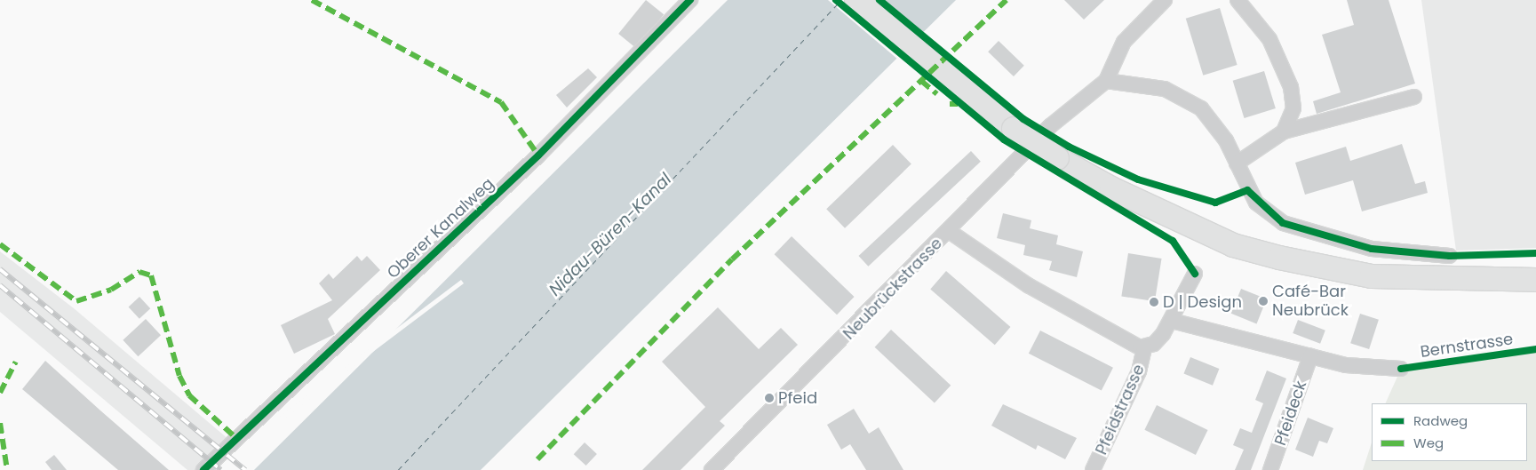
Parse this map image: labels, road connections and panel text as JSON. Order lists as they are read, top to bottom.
{
  "streets": {
    "street": [
      "Oberer Kanalweg",
      "Neubrückstrasse",
      "Bernstrasse",
      "Pfeidstrasse",
      "Pfeideck"
    ]
  },
  "crossings": [
    ["Neubrückstrasse", "Pfeidstrasse"],
    ["Bernstrasse", "Pfeideck"]
  ],
  "water": ["Nidau-Büren-Kanal"],
  "places": ["Café-Bar Neubrück", "D | Design", "Pfeid"],
  "legend": ["Radweg", "Weg"]
}
